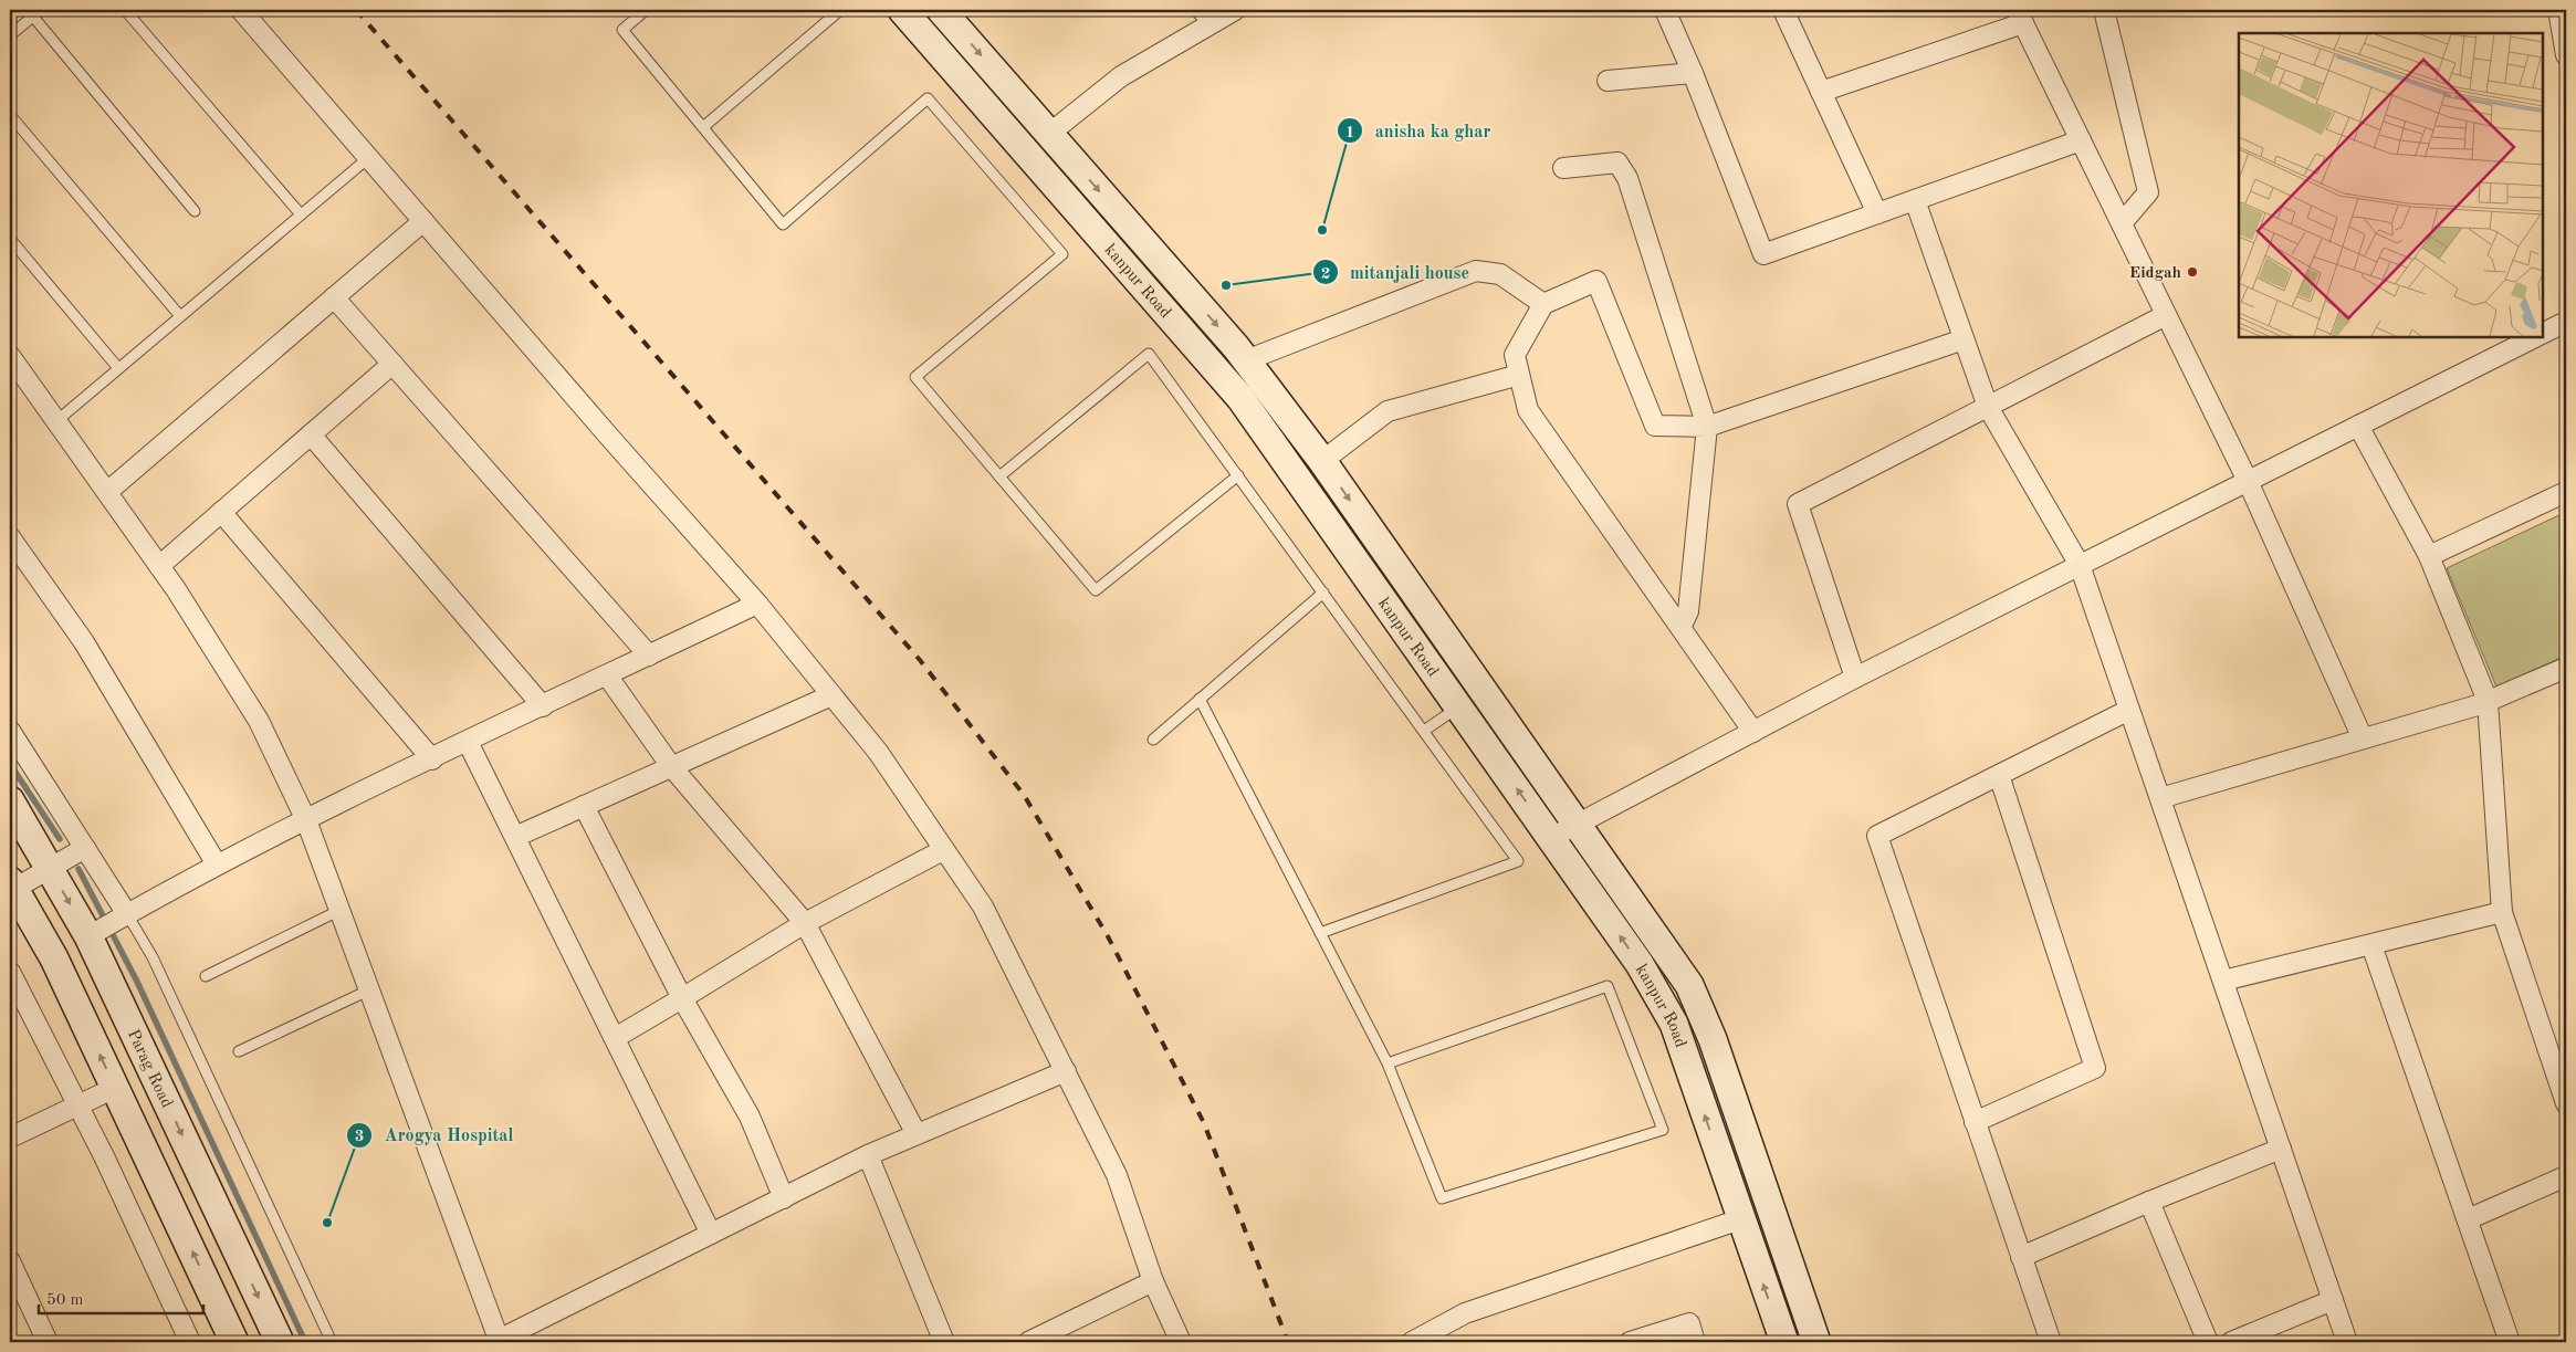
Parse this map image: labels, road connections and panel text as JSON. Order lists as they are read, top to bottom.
{
  "streets": {
    "street": ["kanpur Road", "Parag Road"]
  },
  "places": [
    "anisha ka ghar",
    "Eidgah",
    "mitanjali house",
    "Arogya Hospital"
  ],
  "scale_bar": "50 m"
}
